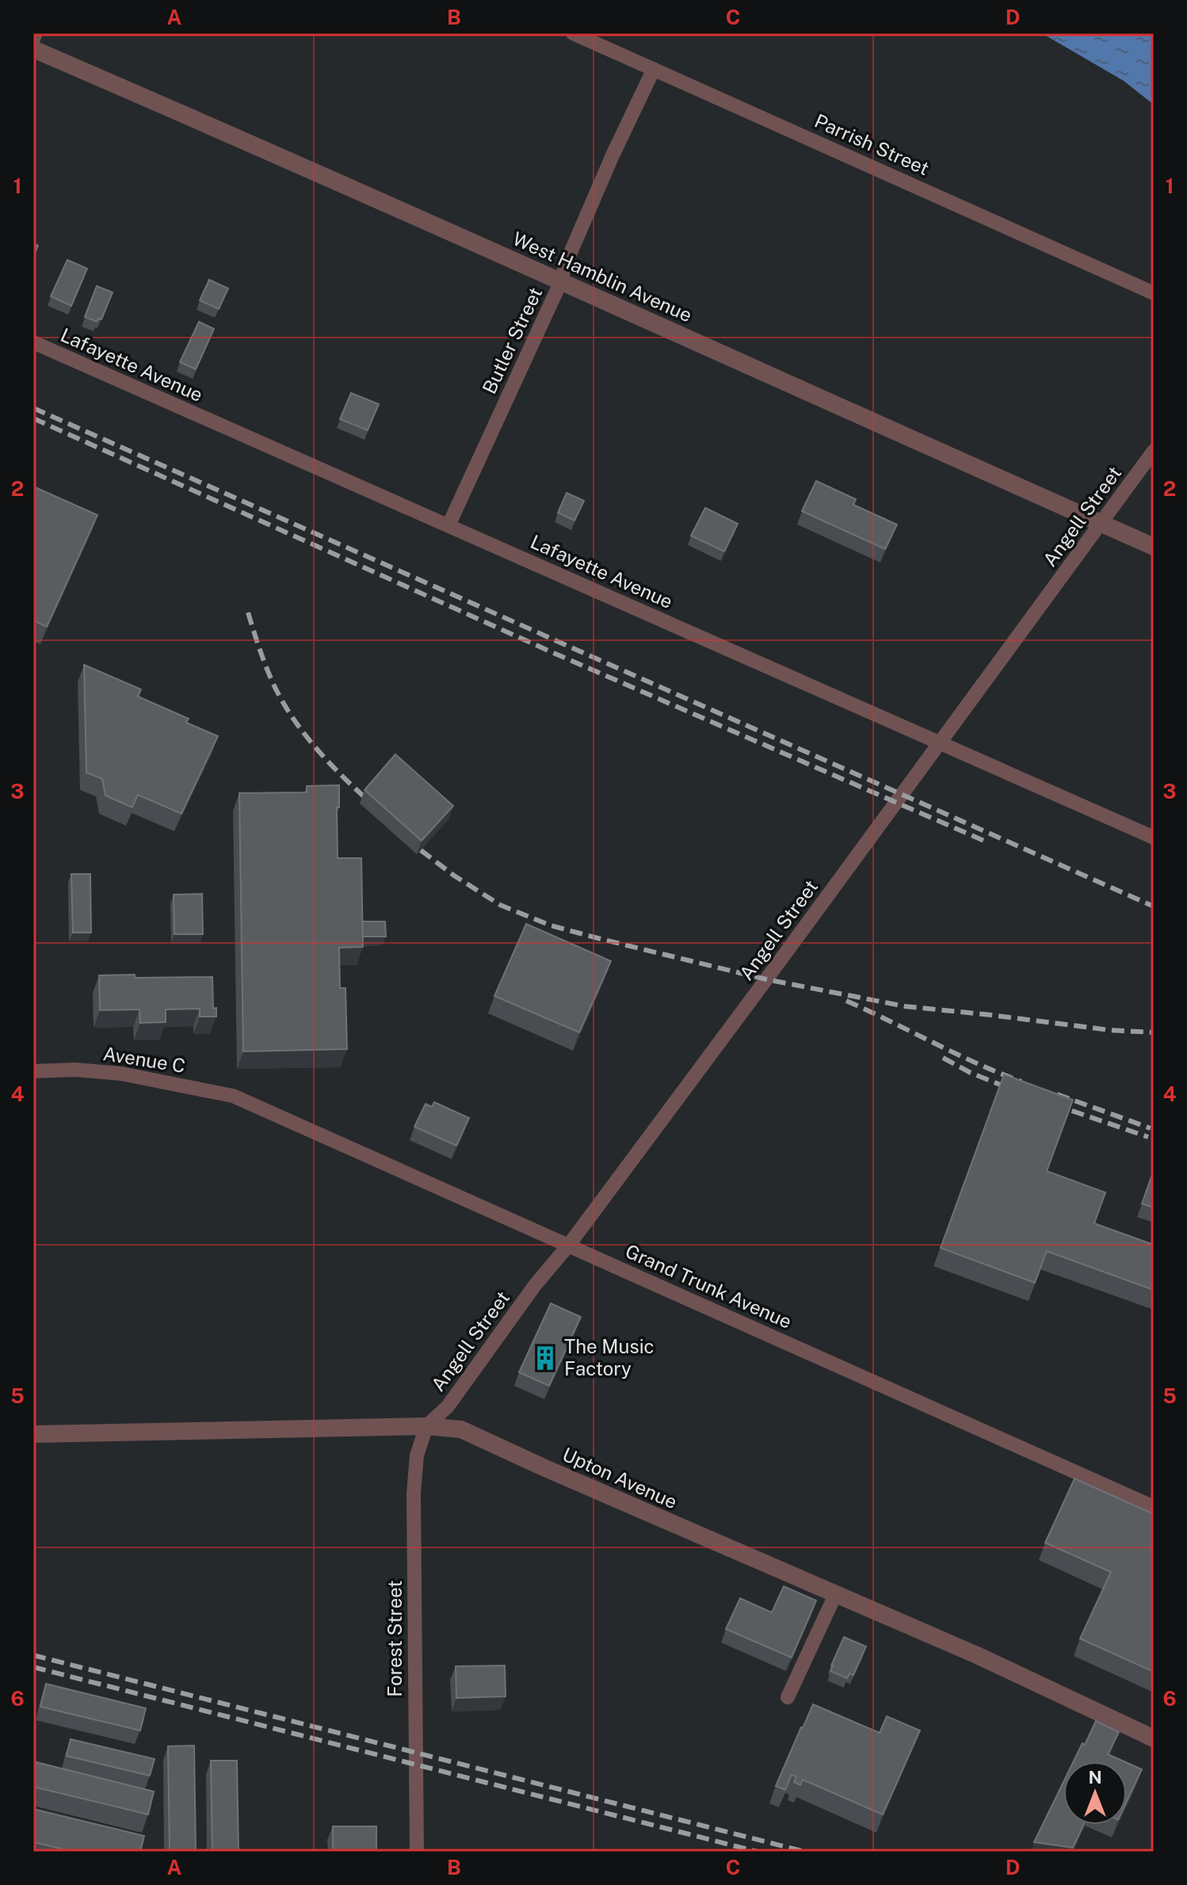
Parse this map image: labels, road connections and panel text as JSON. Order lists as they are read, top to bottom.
{
  "streets": {
    "street": [
      "Parrish Street",
      "West Hamblin Avenue",
      "Butler Street",
      "Lafayette Avenue",
      "Angell Street",
      "Avenue C",
      "Grand Trunk Avenue",
      "Upton Avenue",
      "Forest Street"
    ]
  },
  "crossings": [
    ["Parrish Street", "Butler Street"],
    ["West Hamblin Avenue", "Butler Street"],
    ["West Hamblin Avenue", "Angell Street"],
    ["Butler Street", "Lafayette Avenue"],
    ["Lafayette Avenue", "Angell Street"],
    ["Angell Street", "Grand Trunk Avenue"],
    ["Angell Street", "Upton Avenue"],
    ["Angell Street", "Forest Street"],
    ["Avenue C", "Grand Trunk Avenue"],
    ["Upton Avenue", "Forest Street"]
  ],
  "places": {
    "building": ["The Music Factory"]
  },
  "north": "top",
  "grid": {
    "columns": [
      "A",
      "B",
      "C",
      "D"
    ],
    "rows": [
      "1",
      "2",
      "3",
      "4",
      "5",
      "6"
    ]
  }
}
